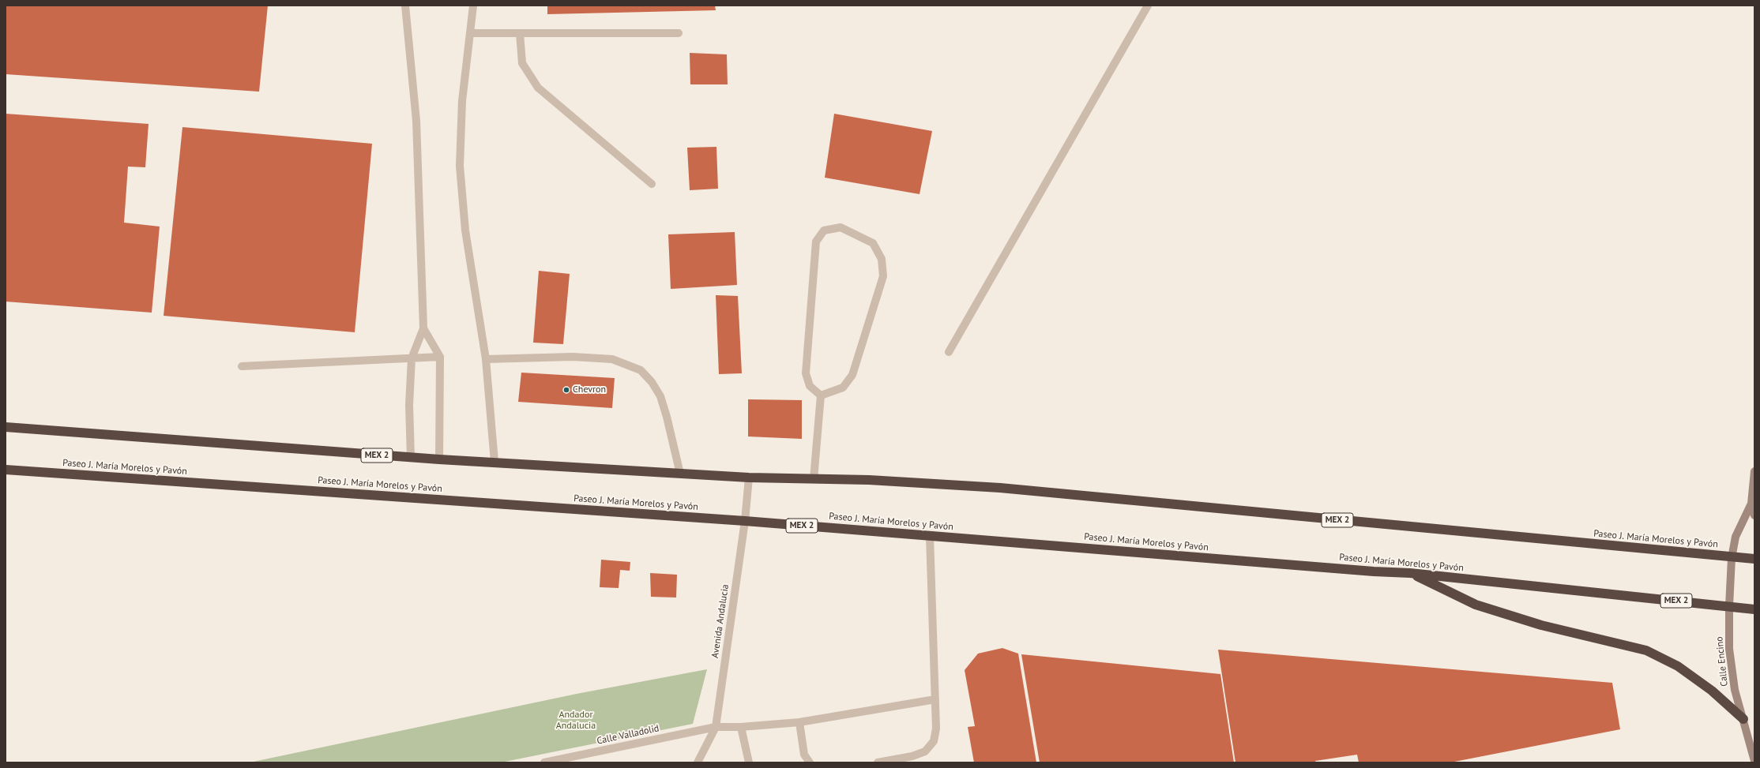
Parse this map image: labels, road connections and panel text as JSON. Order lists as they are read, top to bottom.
{
  "streets": {
    "highway": ["MEX 2", "Paseo J. María Morelos y Pavón"],
    "street": ["Avenida Andalucia", "Calle Encino", "Calle Valladolid"]
  },
  "crossings": [
    ["Paseo J. María Morelos y Pavón", "Avenida Andalucia"],
    ["Paseo J. María Morelos y Pavón", "Calle Encino"],
    ["Avenida Andalucia", "Calle Valladolid"]
  ],
  "parks": ["Andador Andalucia"],
  "places": ["Chevron"]
}
